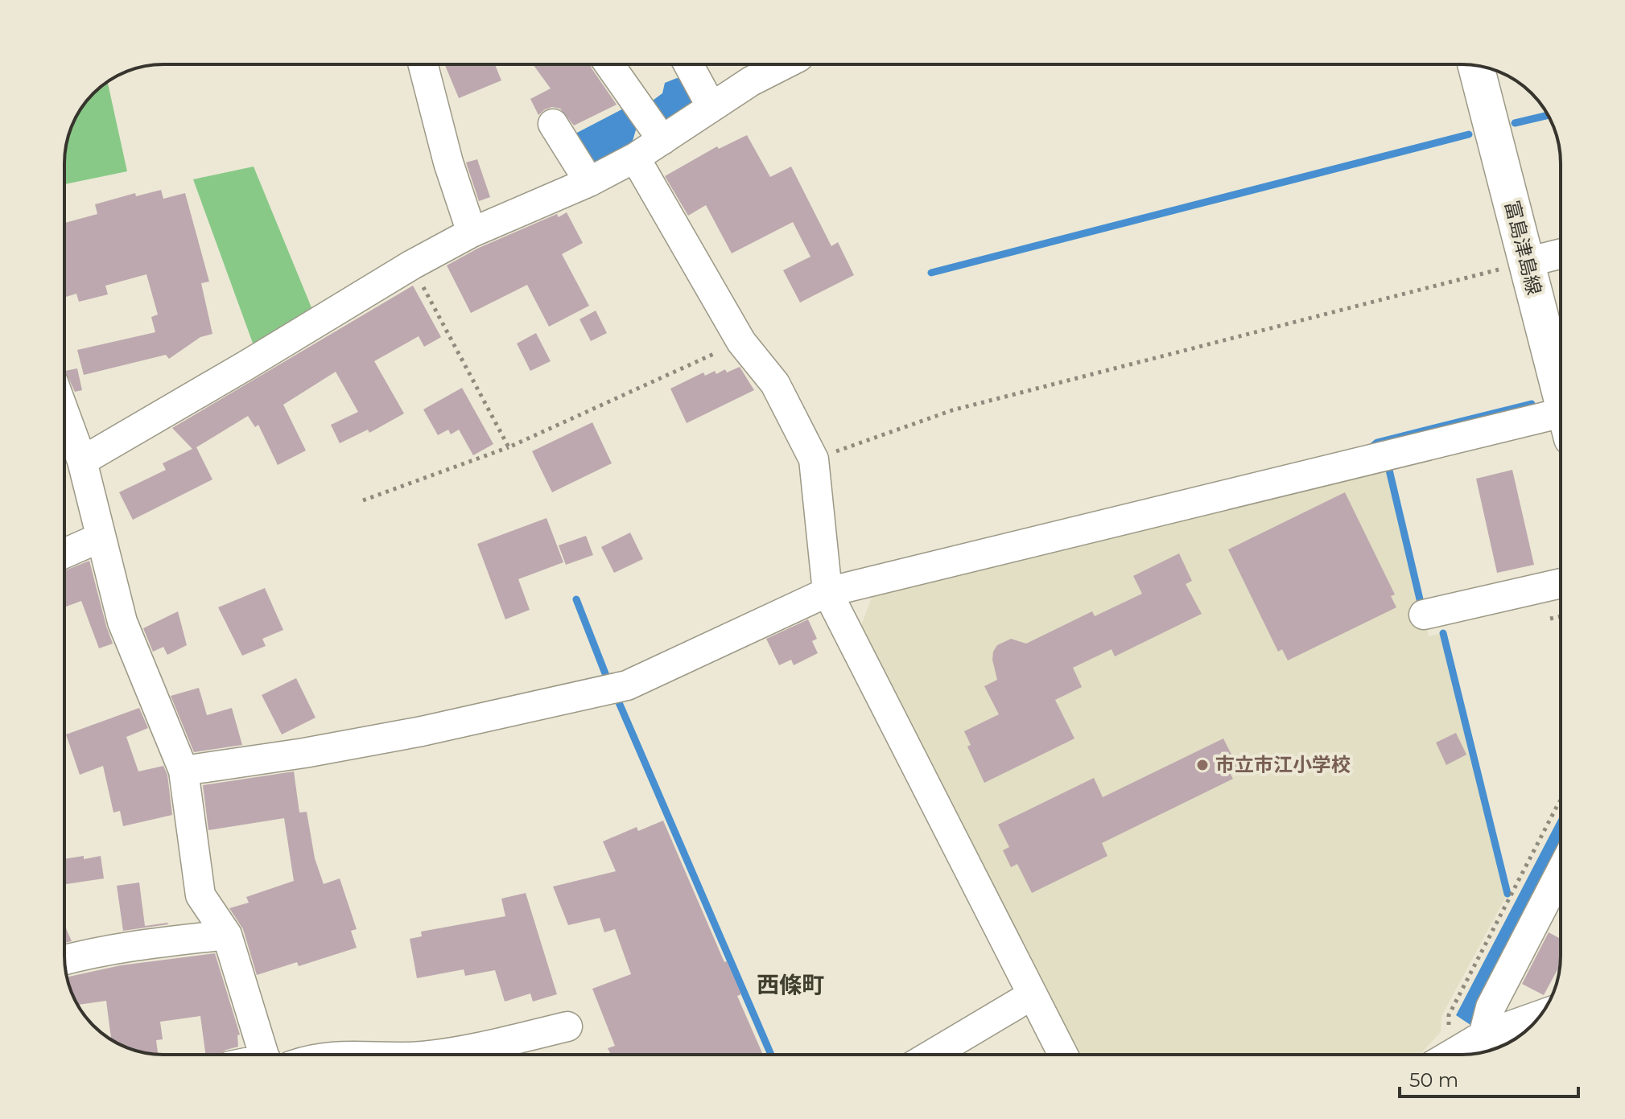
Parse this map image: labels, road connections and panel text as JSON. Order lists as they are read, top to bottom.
{
  "streets": {
    "main road": ["富島津島線"]
  },
  "districts": ["西條町"],
  "places": ["市立市江小学校"],
  "scale_bar": "50 m"
}
